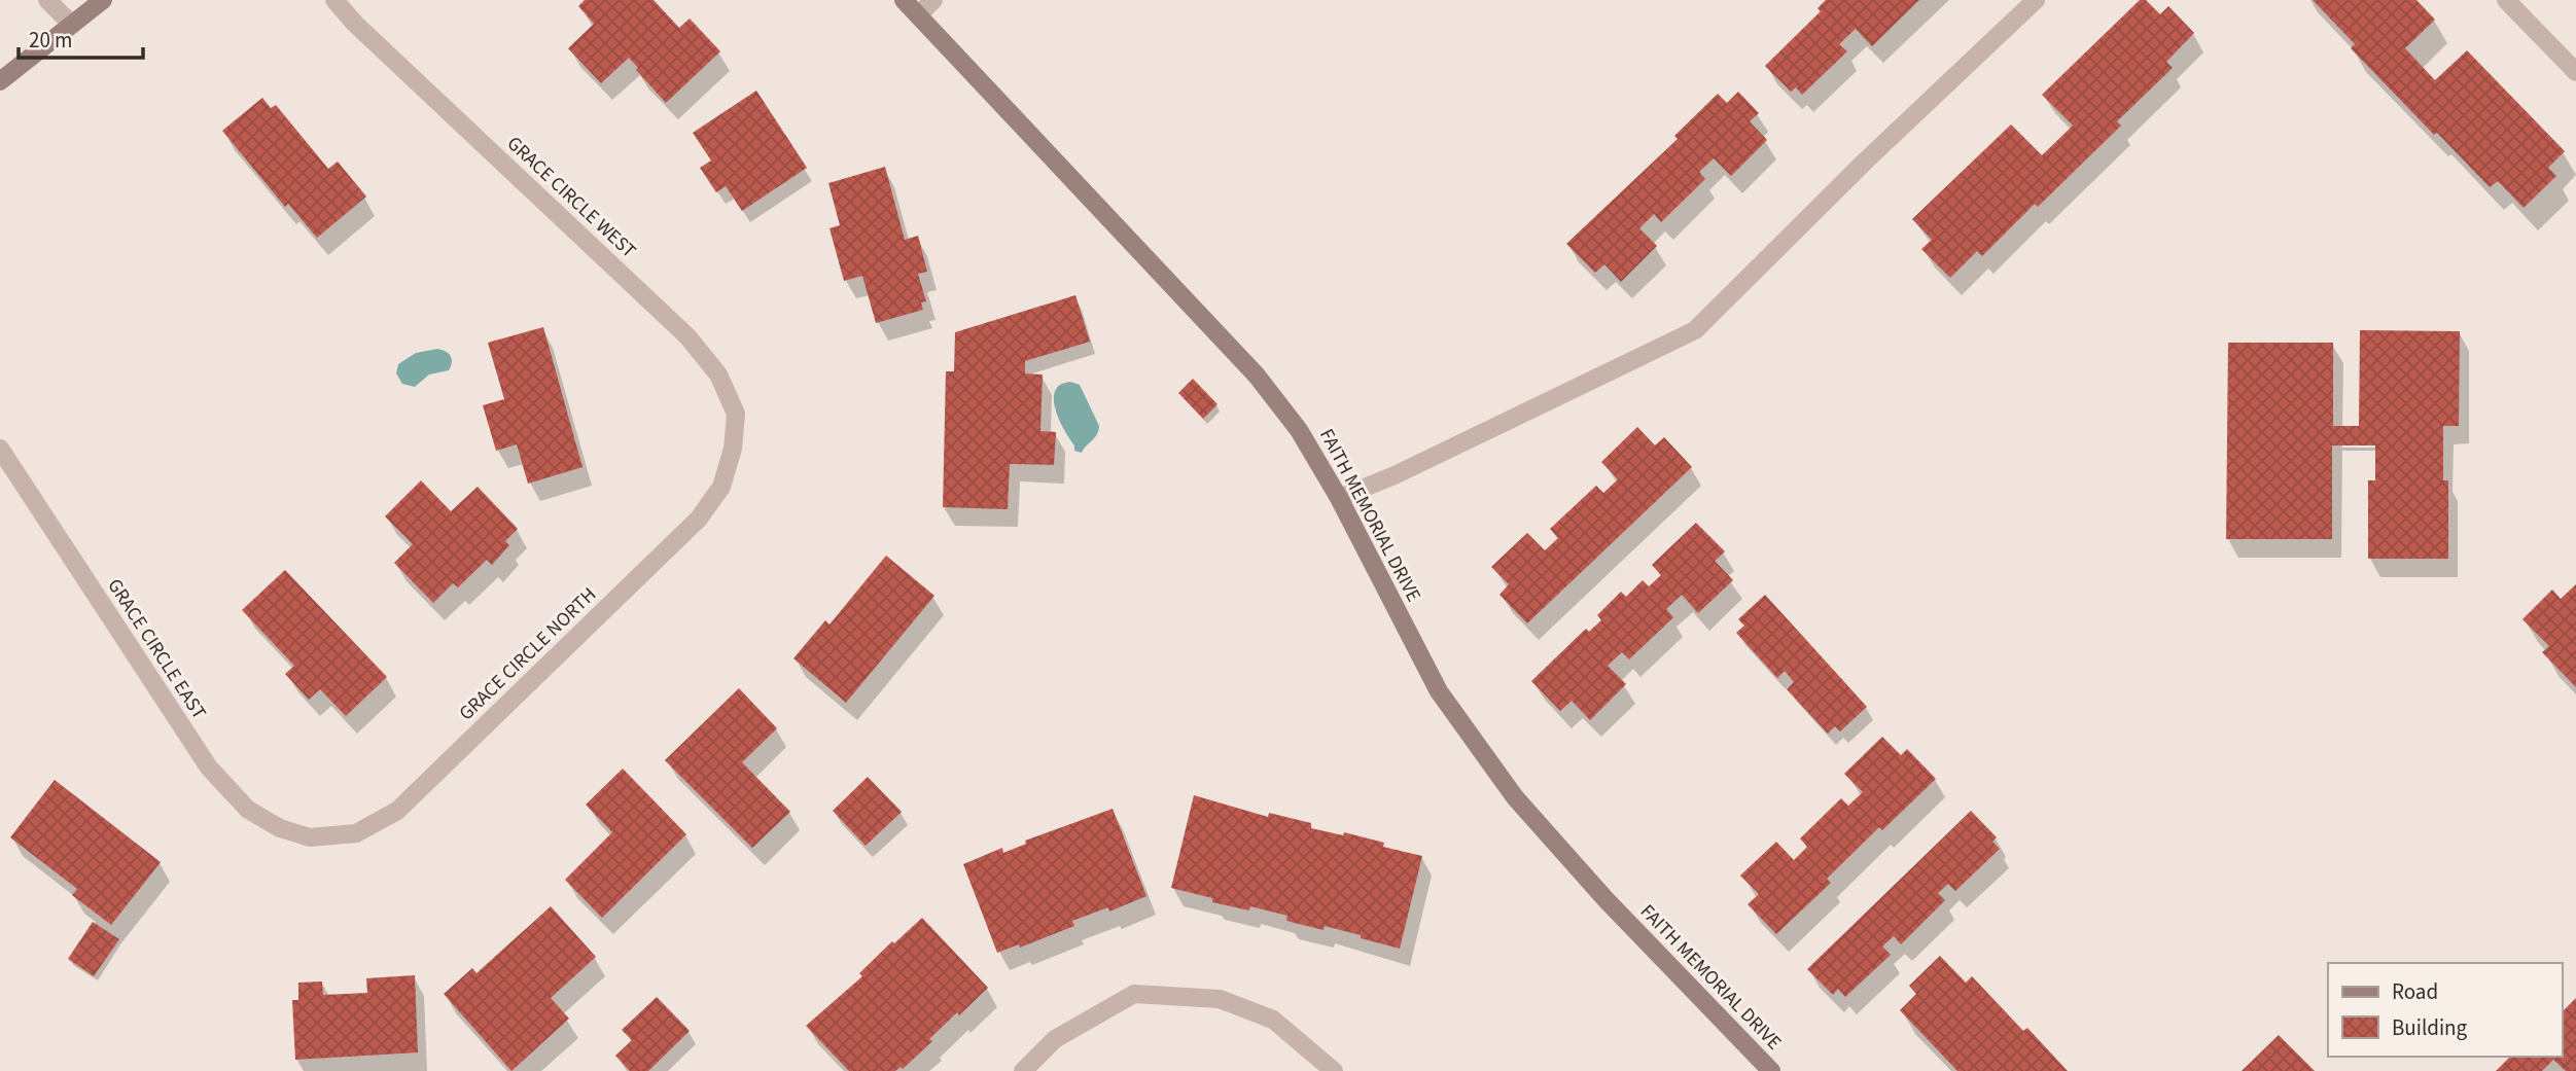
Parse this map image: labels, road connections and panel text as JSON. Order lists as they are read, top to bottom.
{
  "streets": {
    "street": [
      "GRACE CIRCLE WEST",
      "FAITH MEMORIAL DRIVE",
      "GRACE CIRCLE EAST",
      "GRACE CIRCLE NORTH"
    ]
  },
  "crossings": [
    ["GRACE CIRCLE WEST", "GRACE CIRCLE NORTH"],
    ["GRACE CIRCLE EAST", "GRACE CIRCLE NORTH"]
  ],
  "legend": ["Road", "Building"],
  "scale_bar": "20 m"
}
